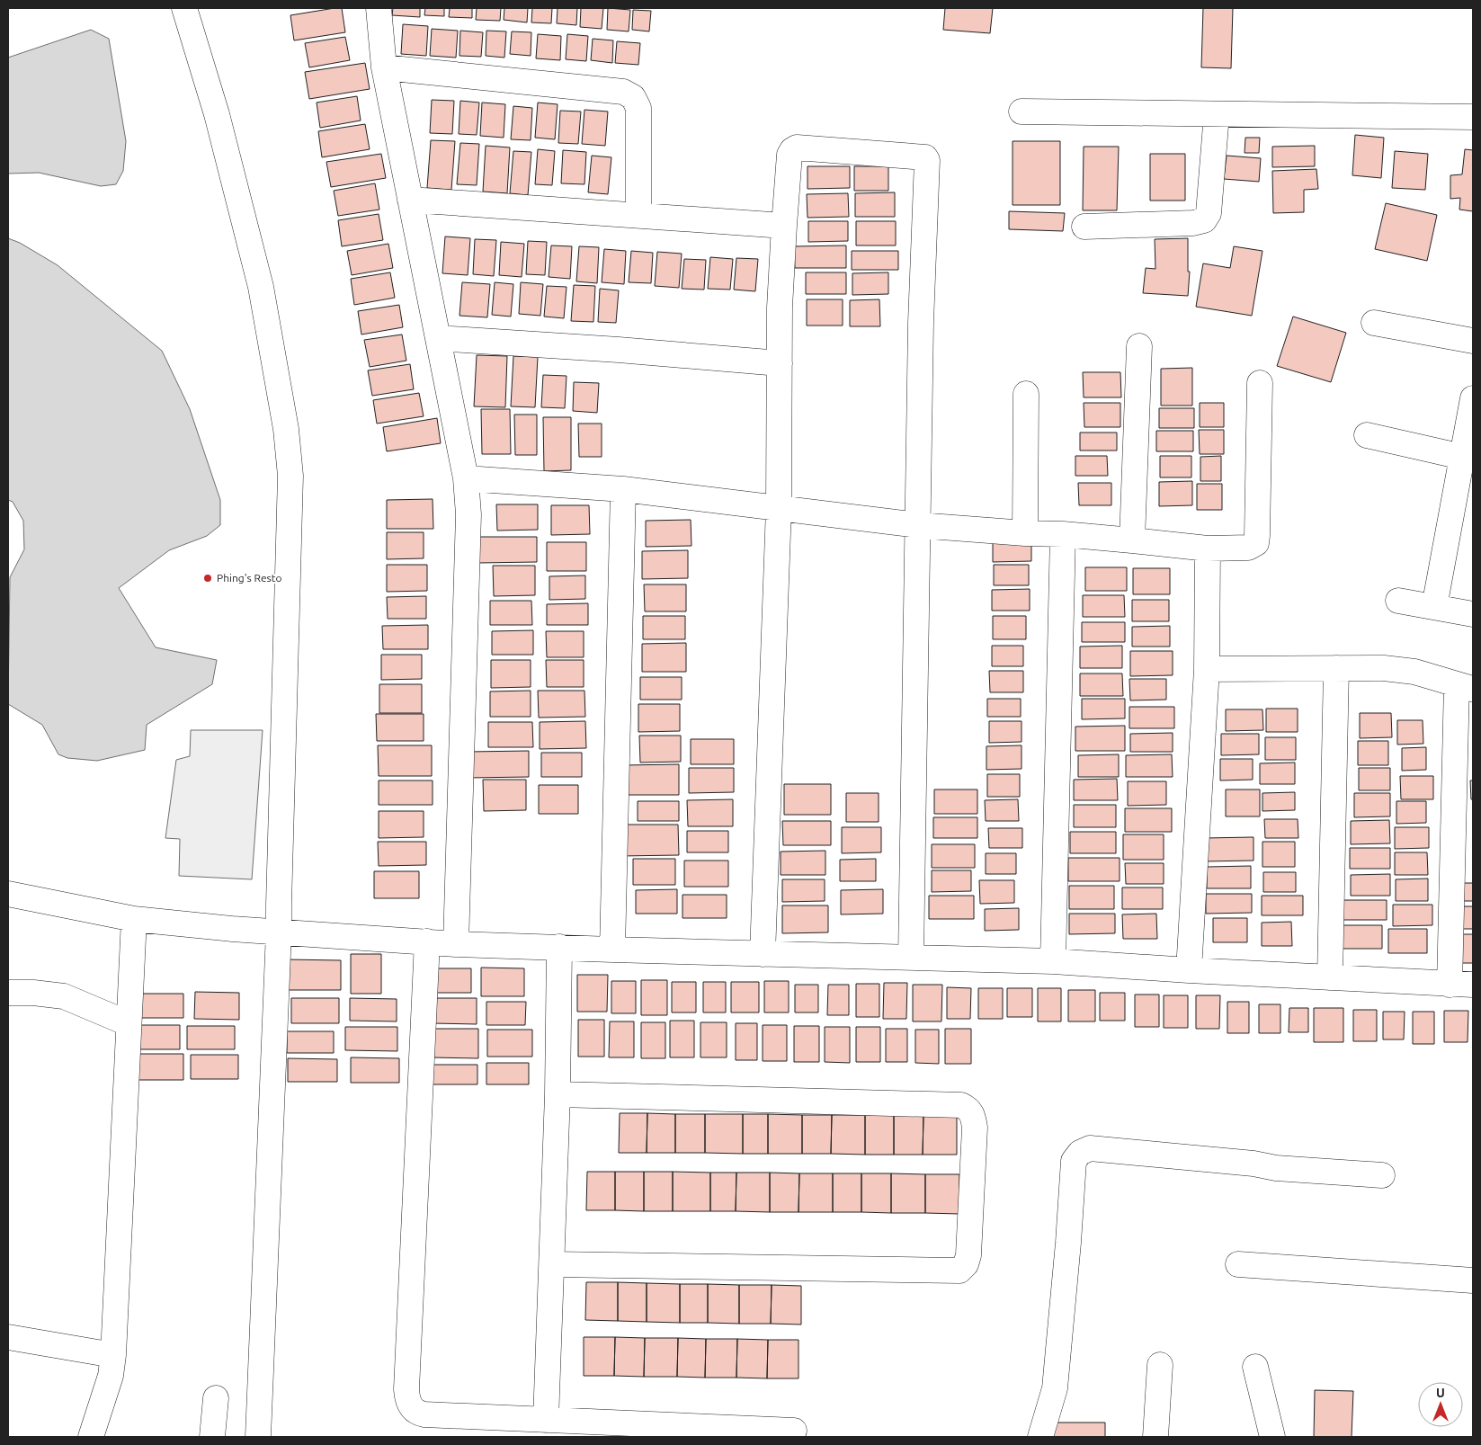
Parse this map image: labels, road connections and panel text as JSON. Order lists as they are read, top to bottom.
{
  "places": ["Phing's Resto"],
  "north": "top"
}
